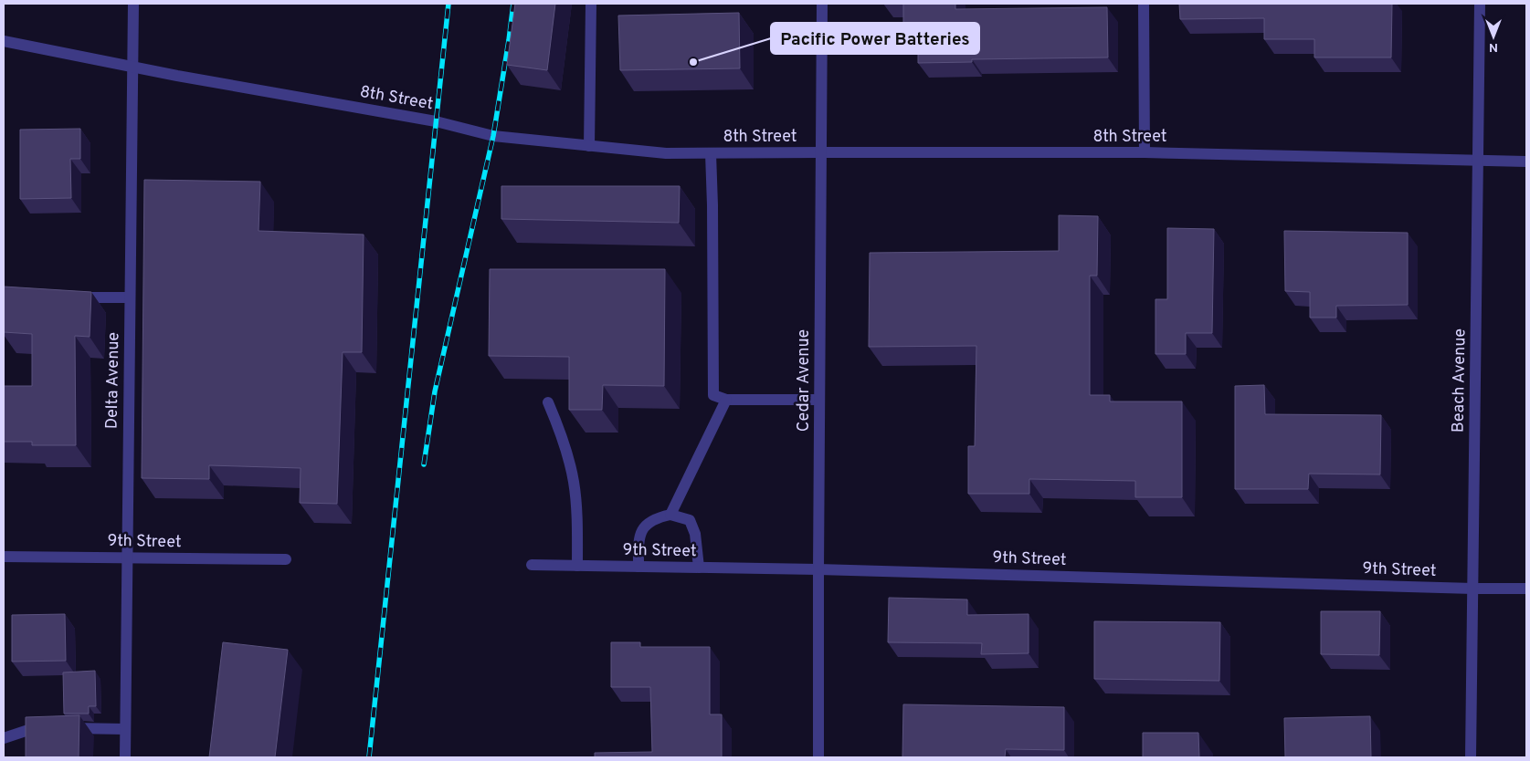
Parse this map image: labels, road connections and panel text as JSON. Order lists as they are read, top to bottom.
{
  "streets": {
    "street": [
      "8th Street",
      "Delta Avenue",
      "Cedar Avenue",
      "Beach Avenue",
      "9th Street"
    ]
  },
  "crossings": [
    ["8th Street", "Delta Avenue"],
    ["8th Street", "Cedar Avenue"],
    ["8th Street", "Beach Avenue"],
    ["Delta Avenue", "9th Street"],
    ["Cedar Avenue", "9th Street"],
    ["Beach Avenue", "9th Street"]
  ],
  "places": ["Pacific Power Batteries"],
  "north": "bottom"
}
